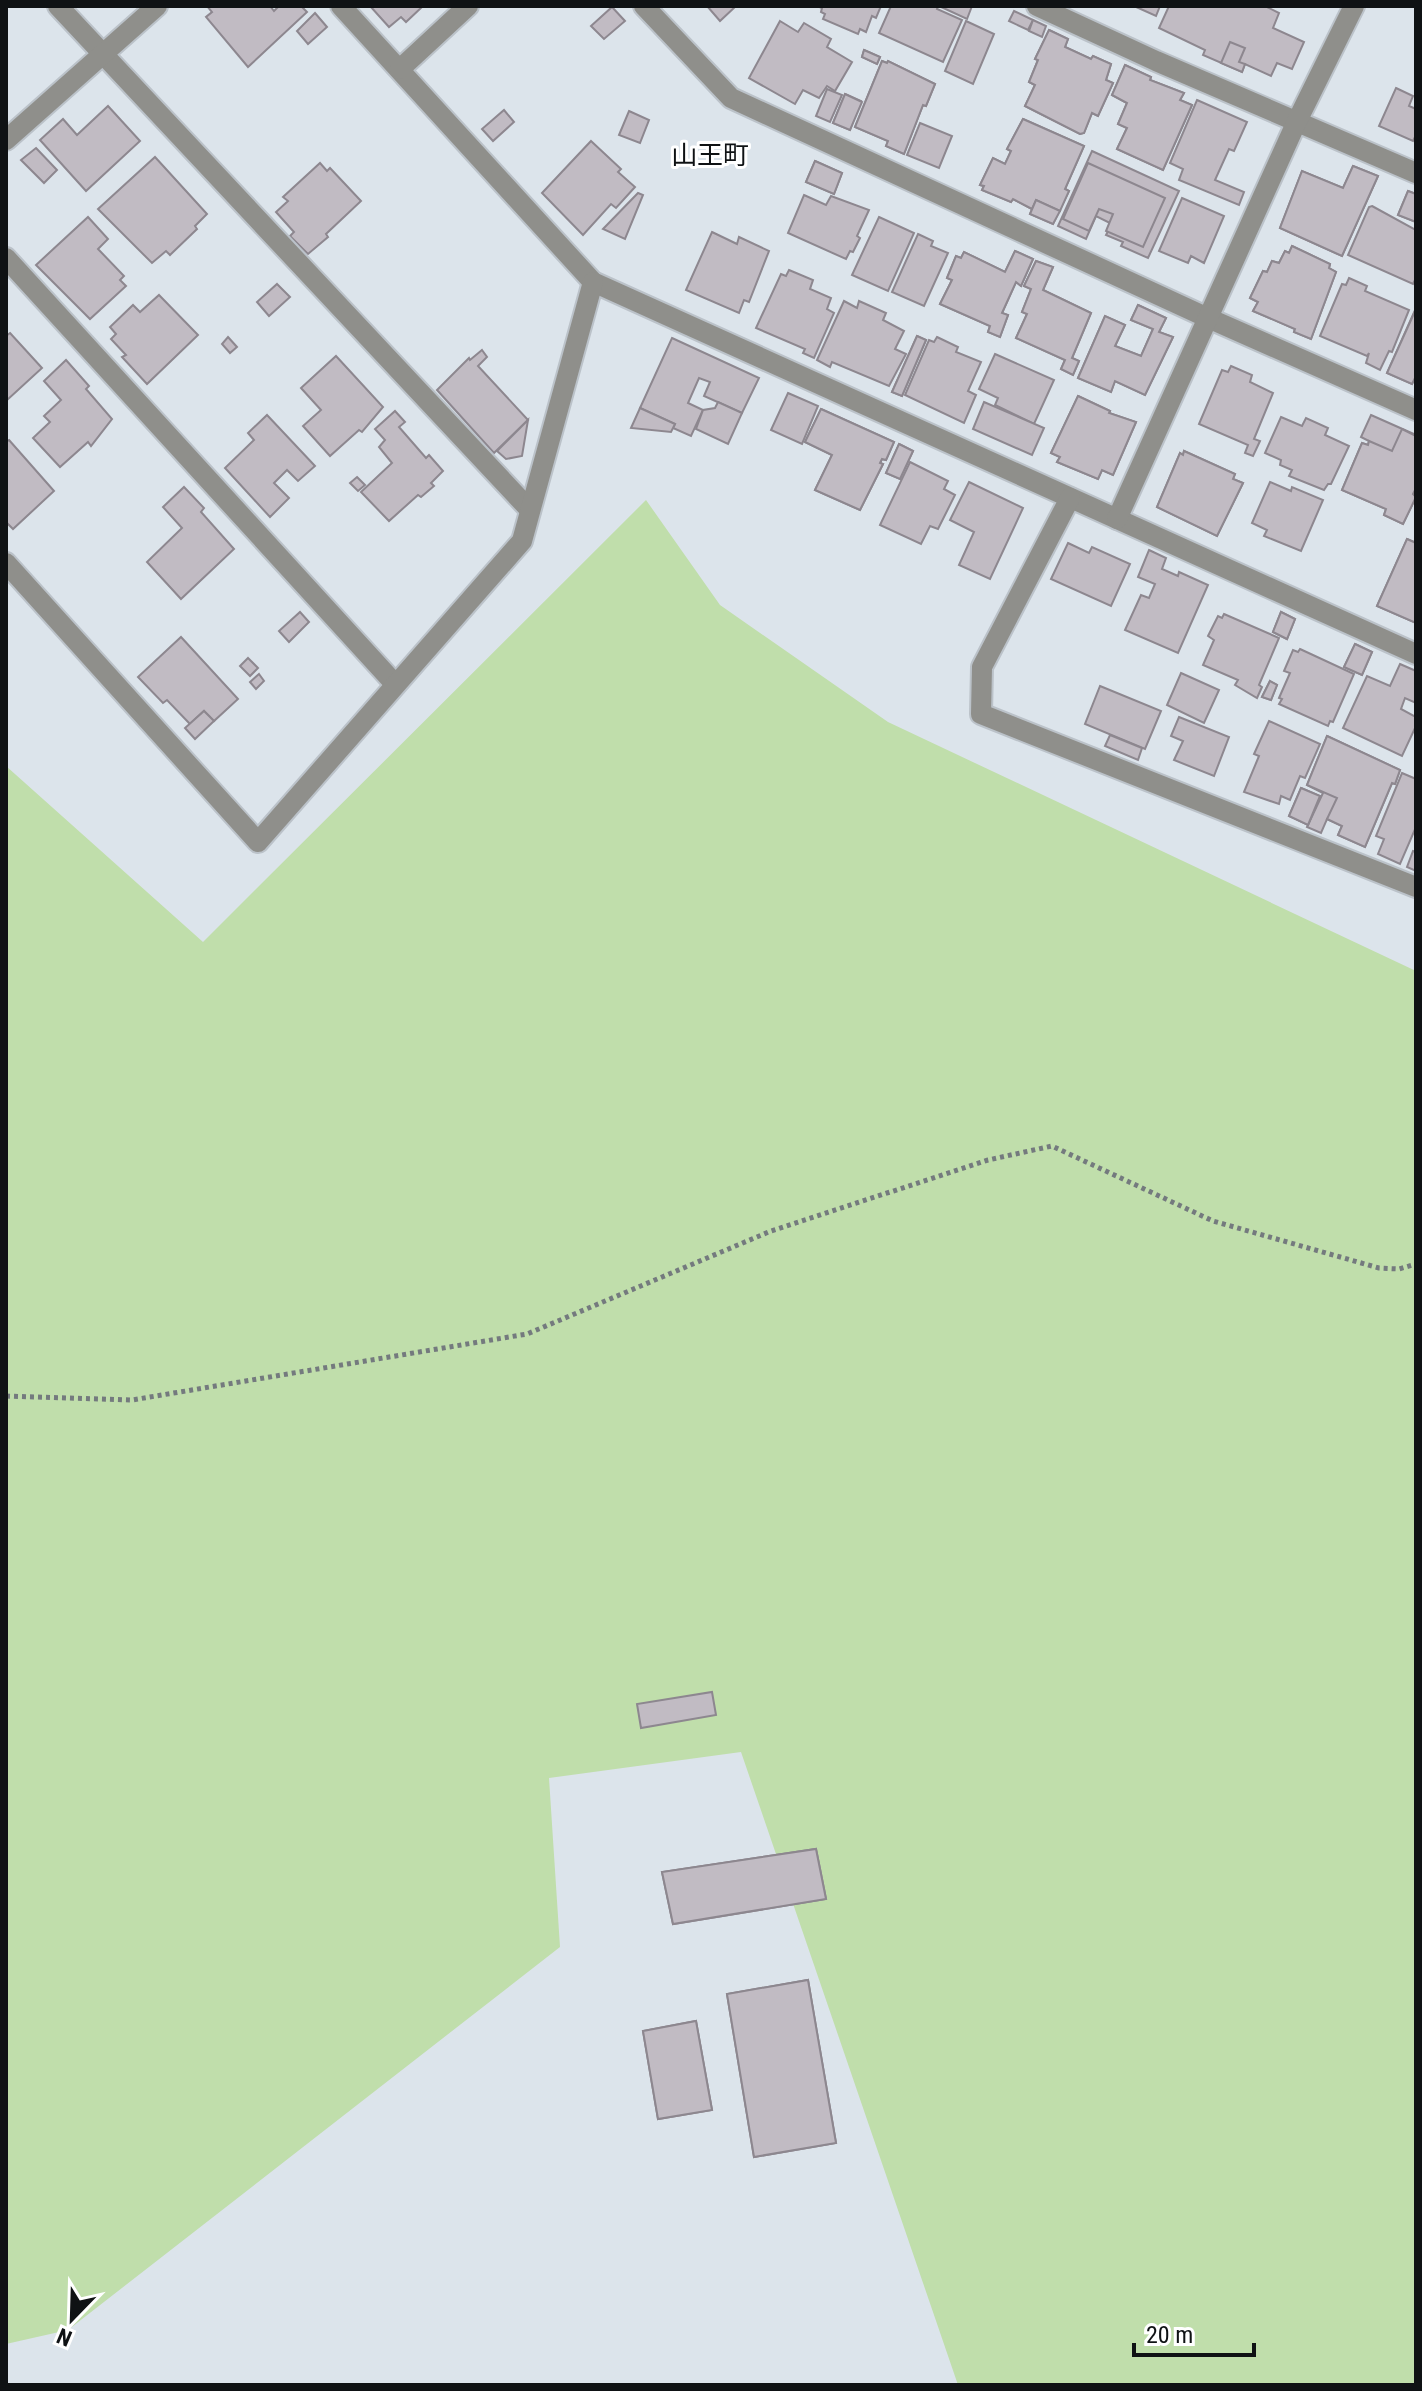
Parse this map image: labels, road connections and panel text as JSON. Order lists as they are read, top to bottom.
{
  "districts": ["山王町"],
  "scale_bar": "20 m",
  "north": "bottom left"
}
